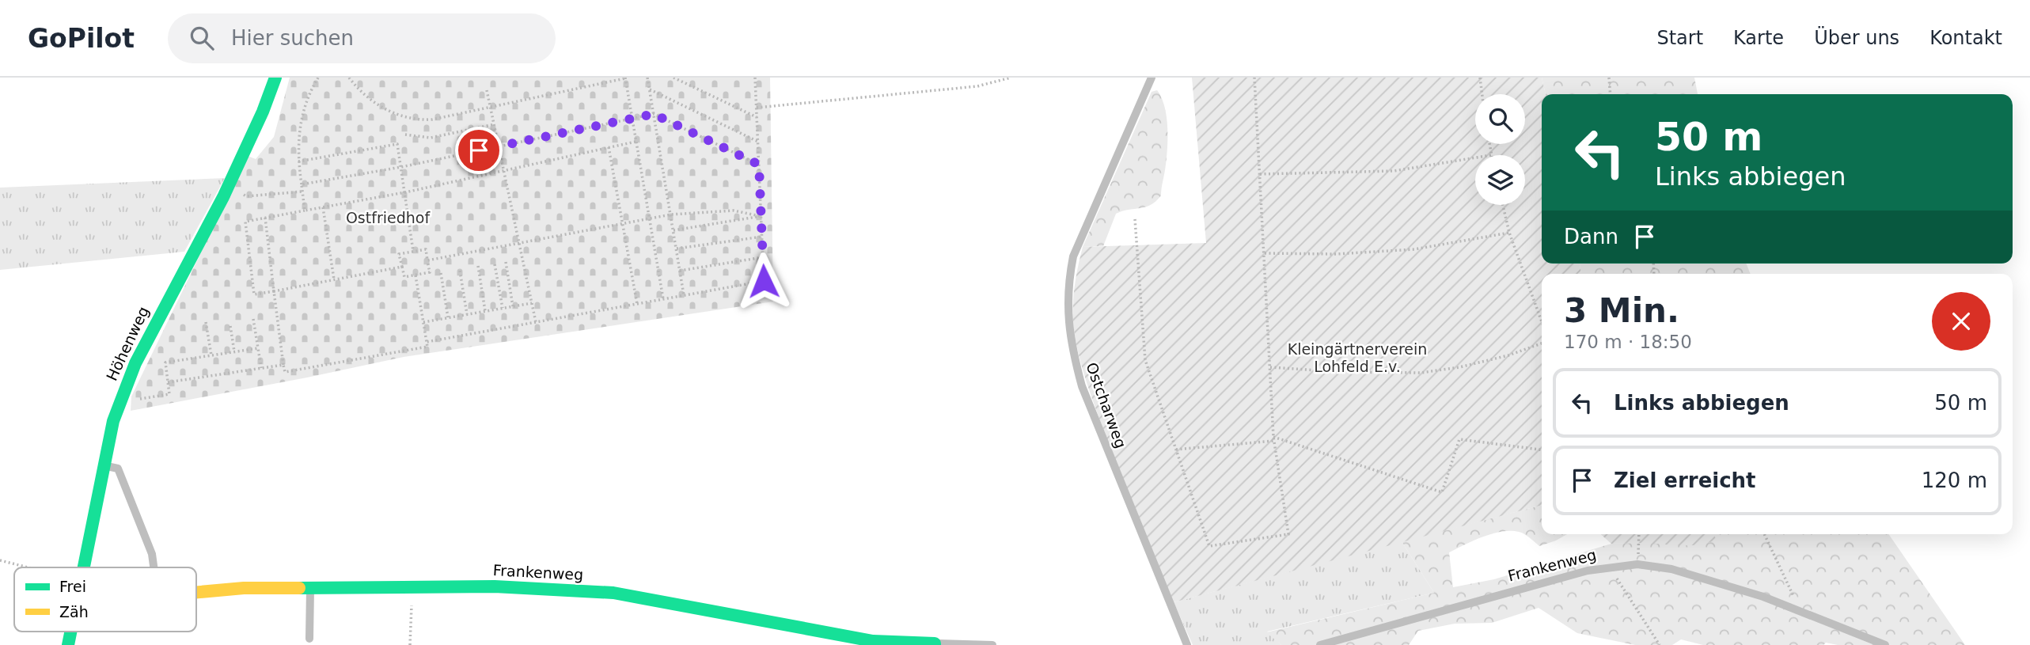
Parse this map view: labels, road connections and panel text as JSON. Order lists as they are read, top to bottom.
{
  "streets": {
    "street": ["Höhenweg", "Frankenweg"],
    "lane": ["Ostcharweg"]
  },
  "parks": ["Ostfriedhof", "Kleingärtnerverein Lohfeld E.v."],
  "legend": ["Frei", "Zäh"],
  "page": {
    "header": "GoPilot",
    "search": "Hier suchen",
    "nav": [
      "Start",
      "Karte",
      "Über uns",
      "Kontakt"
    ],
    "turn": ["50 m", "Links abbiegen"],
    "then": "Dann",
    "heading": ["3 Min.", "170 m · 18:50"],
    "list": [
      {
        "name": "Links abbiegen",
        "value": "50 m"
      },
      {
        "name": "Ziel erreicht",
        "value": "120 m"
      }
    ]
  }
}
